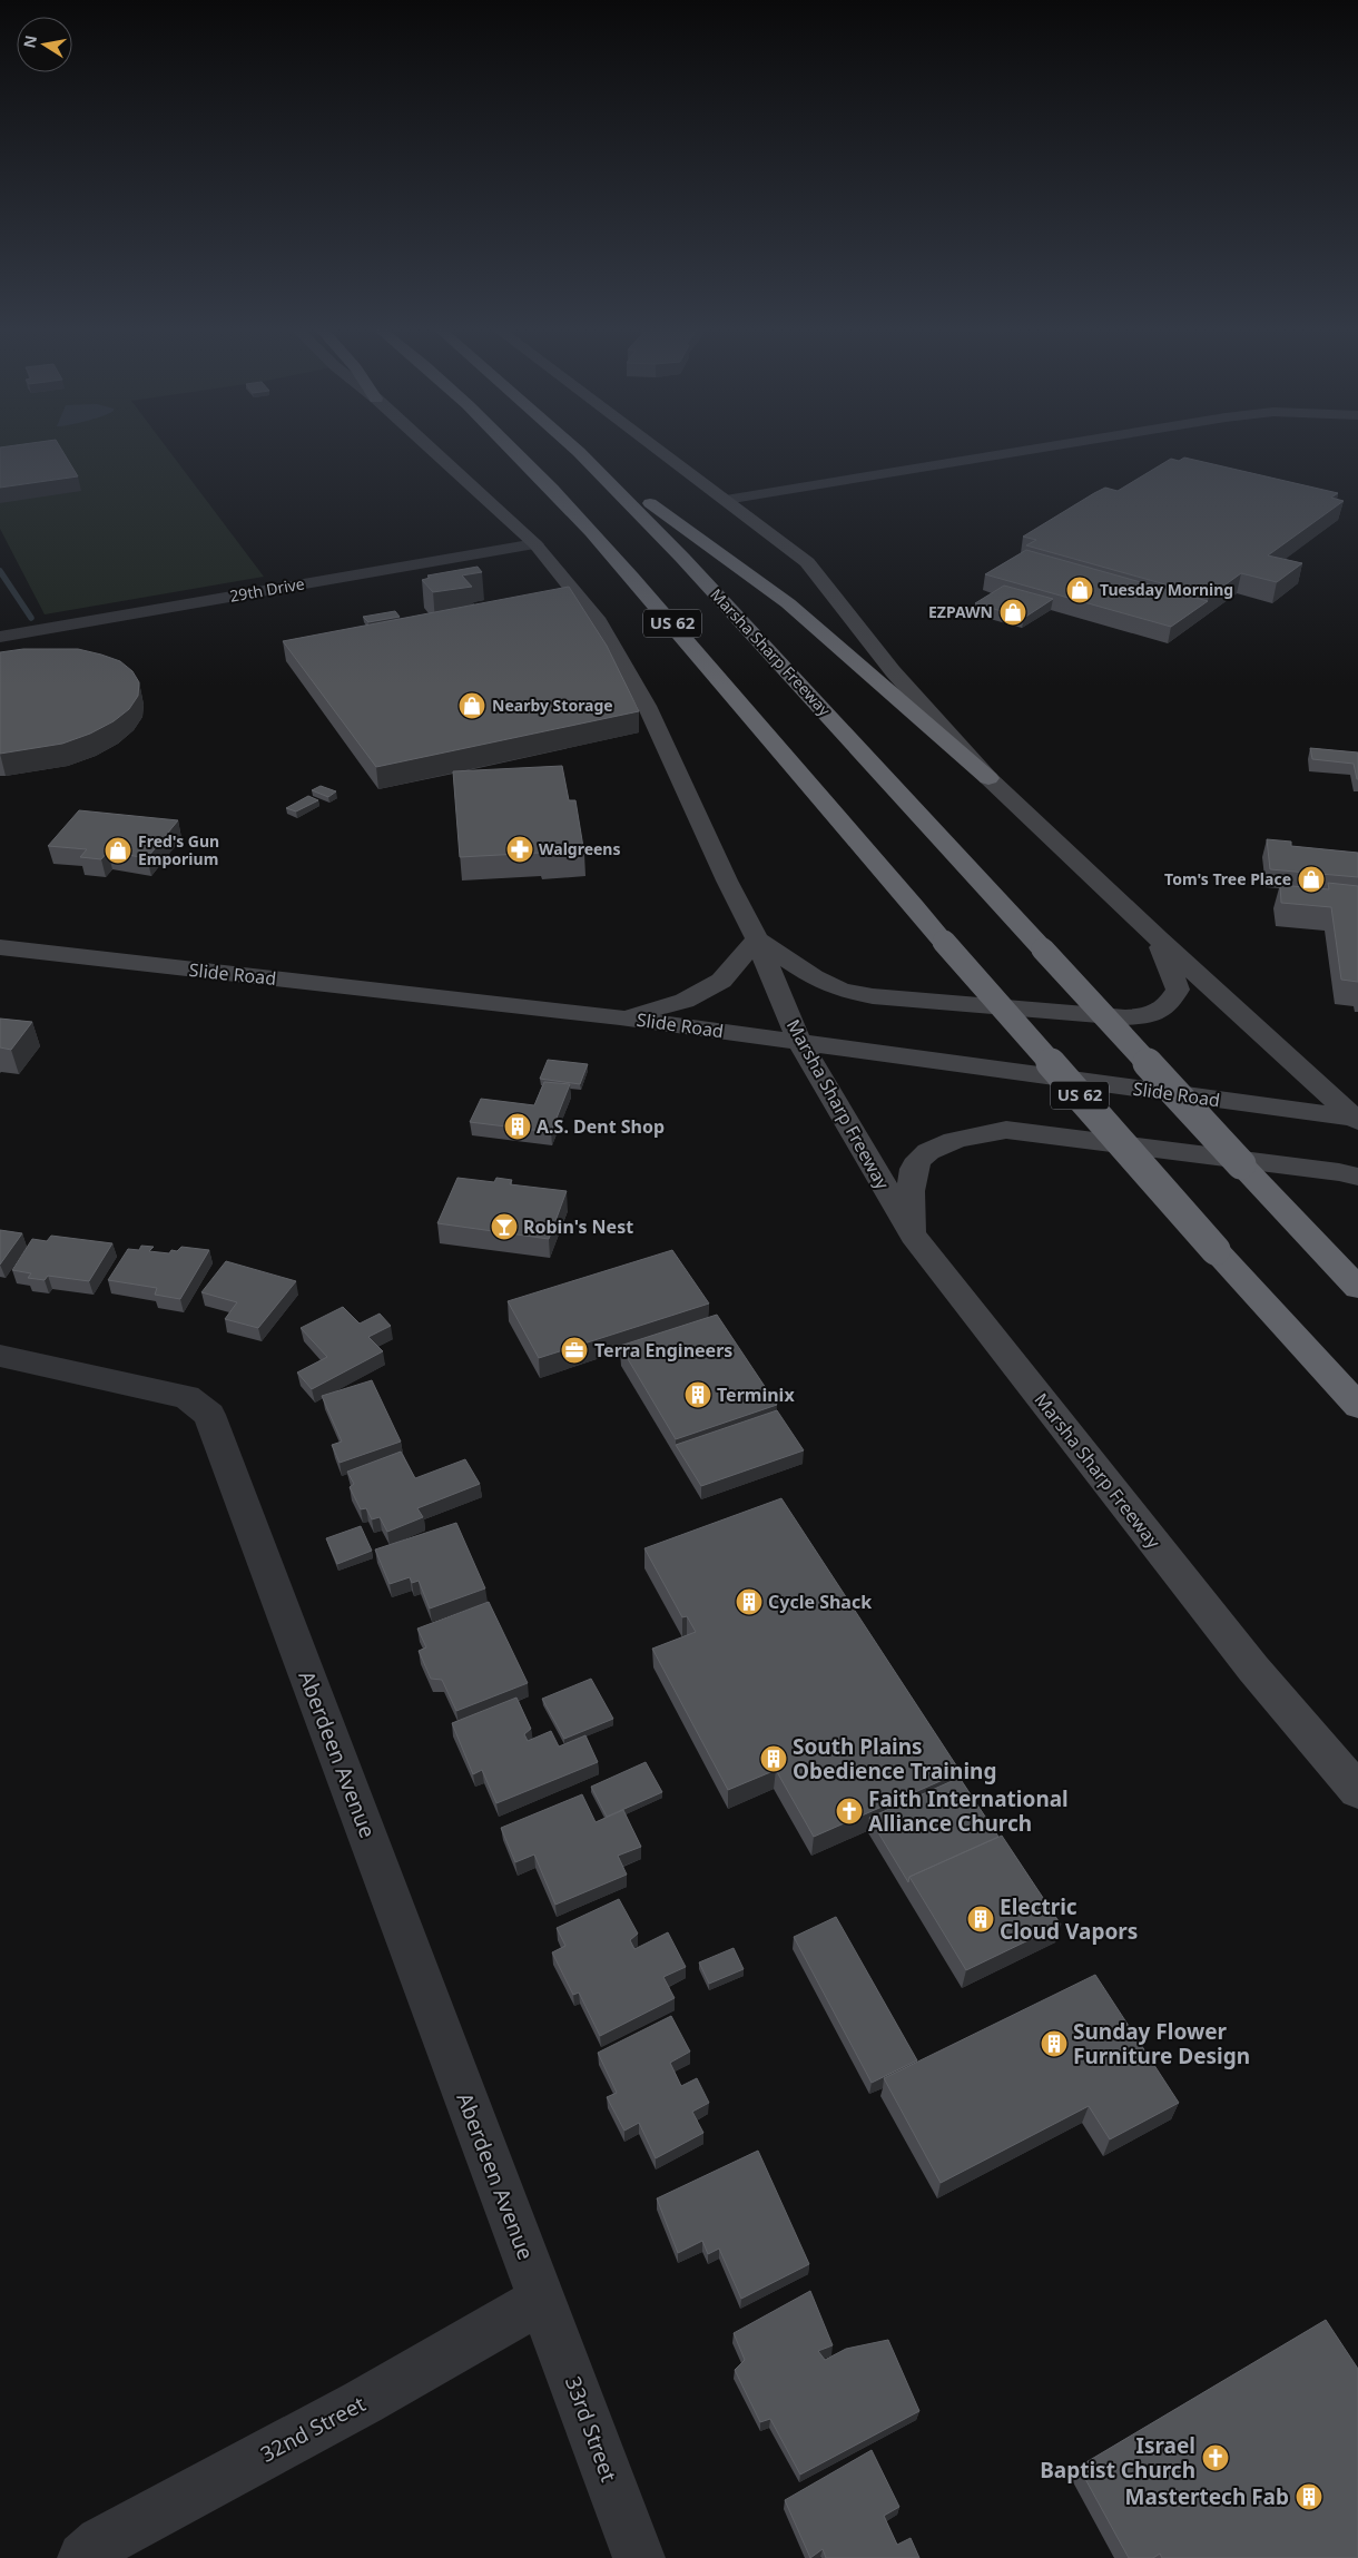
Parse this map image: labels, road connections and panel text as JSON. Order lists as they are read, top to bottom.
{
  "streets": {
    "highway": ["US 62", "Marsha Sharp Freeway"],
    "main road": ["Slide Road"],
    "street": [
      "29th Drive",
      "Aberdeen Avenue",
      "32nd Street",
      "33rd Street"
    ]
  },
  "crossings": [
    ["29th Drive", "Marsha Sharp Freeway"],
    ["Marsha Sharp Freeway", "Slide Road"],
    ["Aberdeen Avenue", "32nd Street"],
    ["Aberdeen Avenue", "33rd Street"],
    ["32nd Street", "33rd Street"]
  ],
  "places": {
    "shop": [
      "Tuesday Morning",
      "EZPAWN",
      "Nearby Storage",
      "Fred's Gun Emporium",
      "Tom's Tree Place"
    ],
    "pharmacy": ["Walgreens"],
    "building": [
      "A.S. Dent Shop",
      "Terminix",
      "Cycle Shack",
      "South Plains Obedience Training",
      "Electric Cloud Vapors",
      "Sunday Flower Furniture Design",
      "Mastertech Fab"
    ],
    "bar": ["Robin's Nest"],
    "office": ["Terra Engineers"],
    "church": ["Faith International Alliance Church", "Israel Baptist Church"]
  },
  "north": "left"
}
